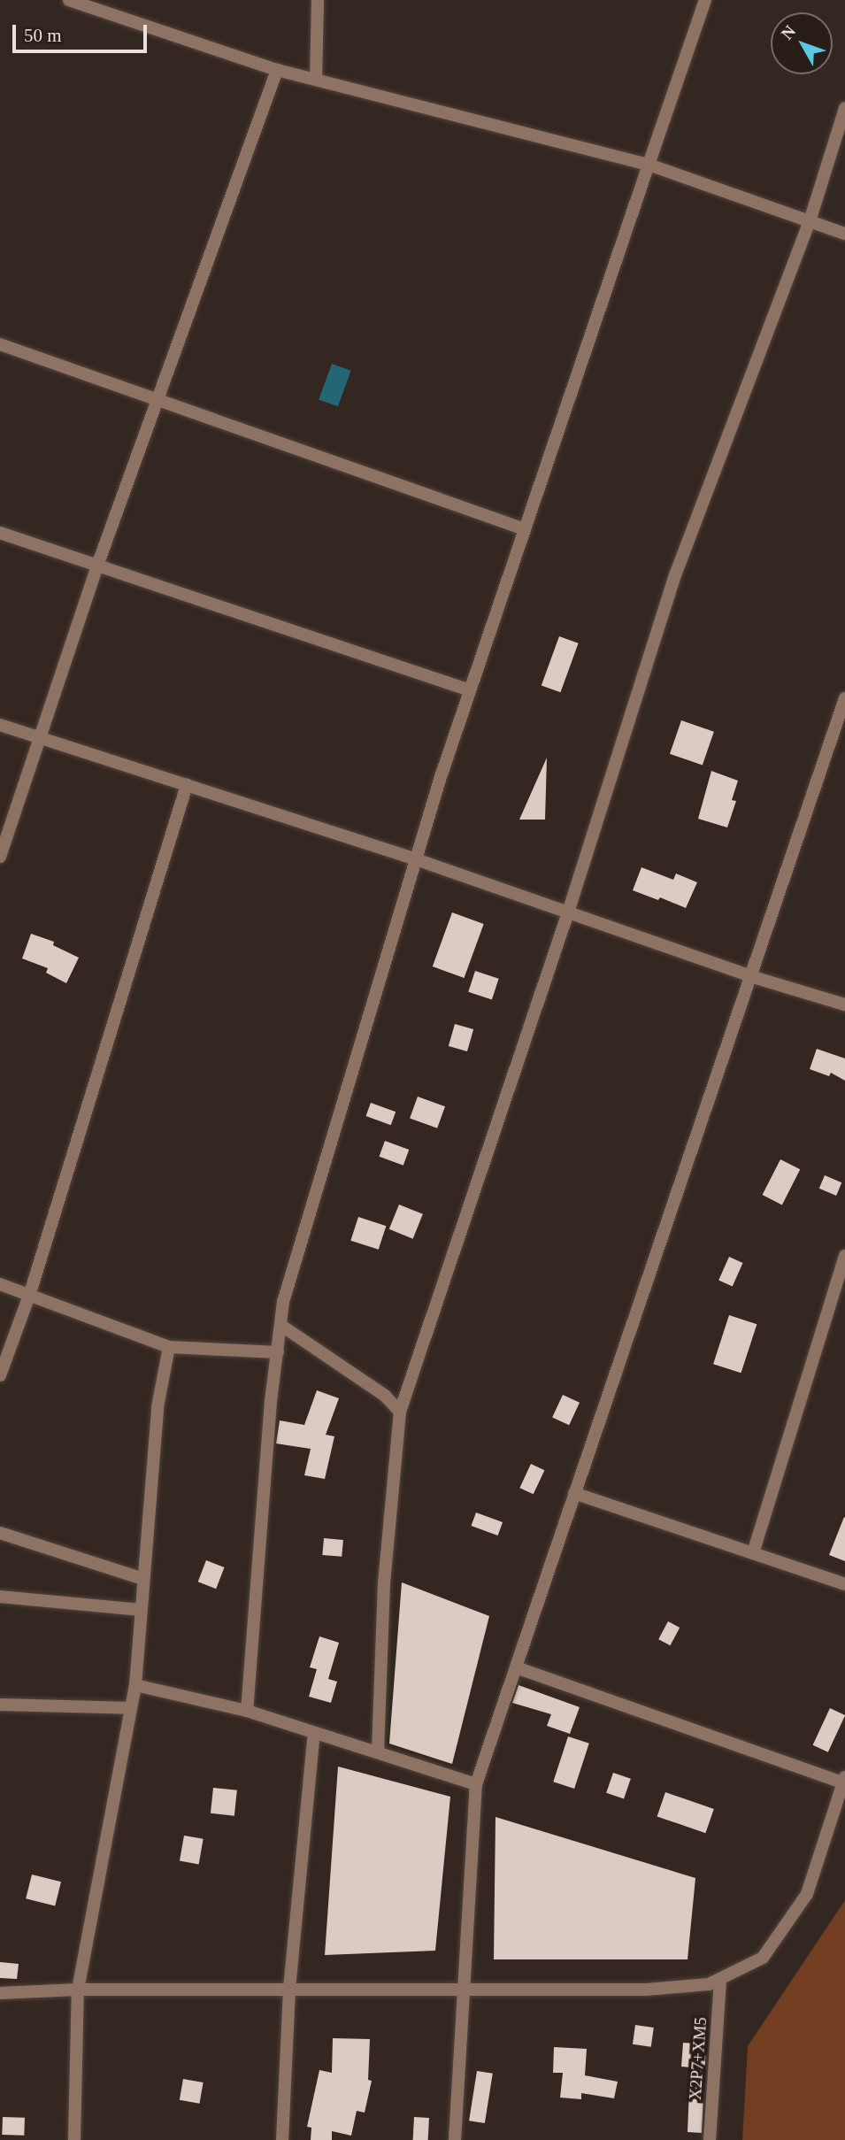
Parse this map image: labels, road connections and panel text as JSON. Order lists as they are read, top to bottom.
{
  "streets": {
    "street": ["X2P7+XM5"]
  },
  "scale_bar": "50 m",
  "north": "top left"
}
